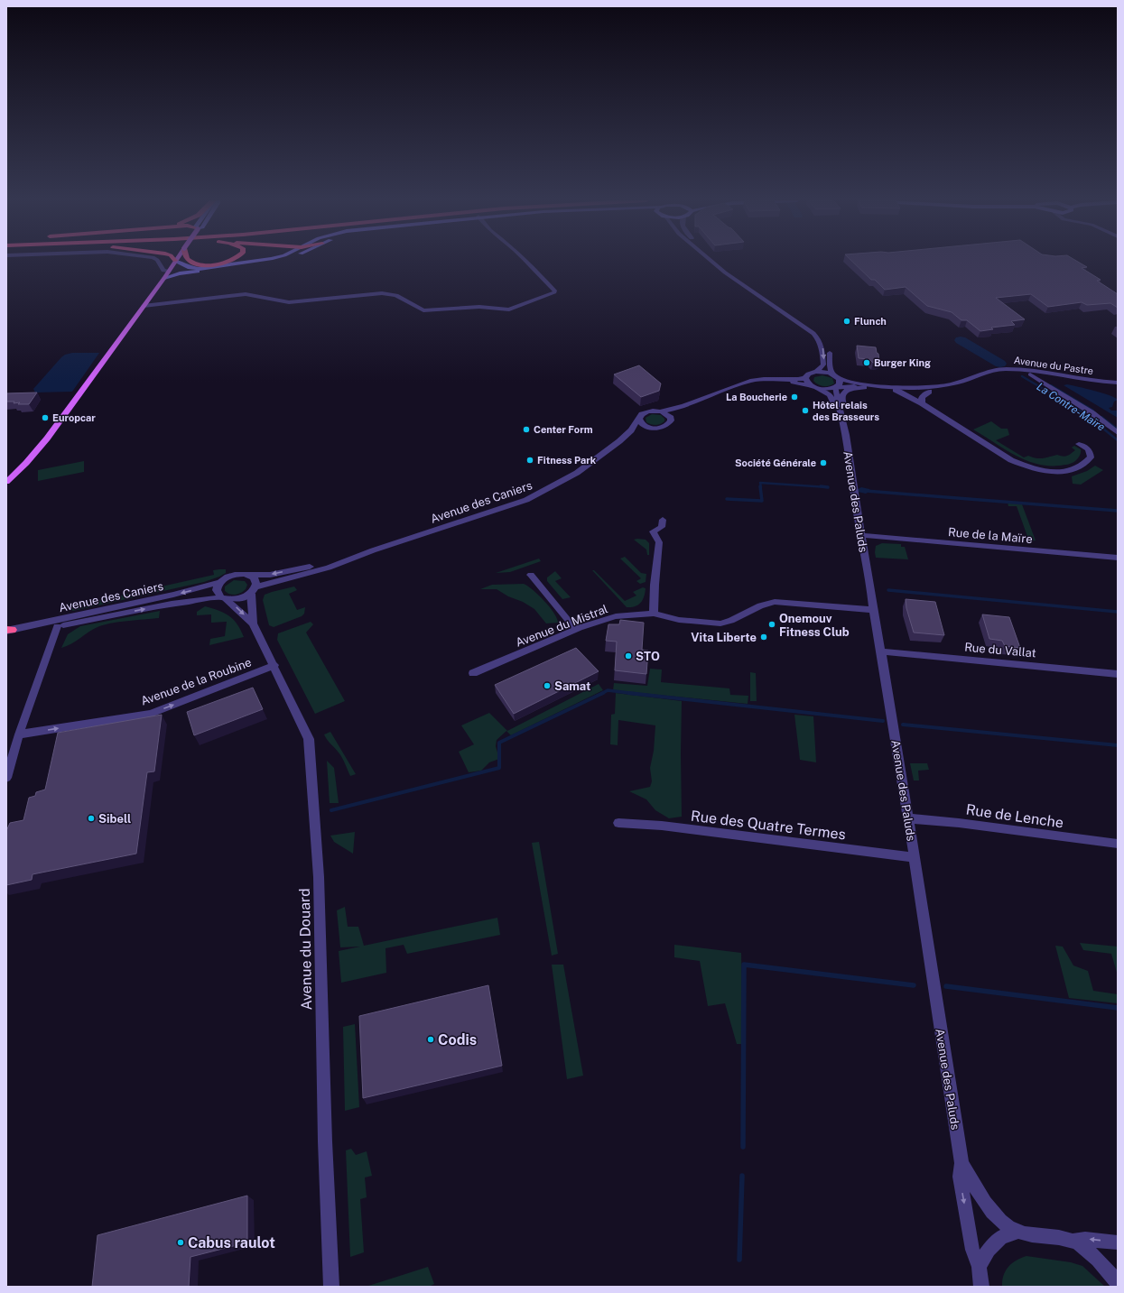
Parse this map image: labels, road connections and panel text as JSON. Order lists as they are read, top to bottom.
{
  "streets": {
    "street": [
      "Avenue du Pastre",
      "Avenue des Caniers",
      "Avenue des Paluds",
      "Rue de la Maïre",
      "Avenue du Mistral",
      "Rue du Vallat",
      "Avenue de la Roubine",
      "Rue de Lenche",
      "Rue des Quatre Termes",
      "Avenue du Douard"
    ]
  },
  "crossings": [
    ["Avenue du Pastre", "Avenue des Paluds"],
    ["Avenue des Caniers", "Avenue du Douard"],
    ["Avenue des Paluds", "Rue de la Maïre"],
    ["Avenue des Paluds", "Avenue du Mistral"],
    ["Avenue des Paluds", "Rue du Vallat"],
    ["Avenue des Paluds", "Rue de Lenche"],
    ["Avenue des Paluds", "Rue des Quatre Termes"],
    ["Avenue de la Roubine", "Avenue du Douard"]
  ],
  "one_way": ["Avenue de la Roubine"],
  "water": ["La Contre-Maïre"],
  "places": [
    "Flunch",
    "Burger King",
    "La Boucherie",
    "Hôtel relais des Brasseurs",
    "Europcar",
    "Center Form",
    "Fitness Park",
    "Société Générale",
    "Onemouv Fitness Club",
    "Vita Liberte",
    "STO",
    "Samat",
    "Sibell",
    "Codis",
    "Cabus raulot"
  ]
}
